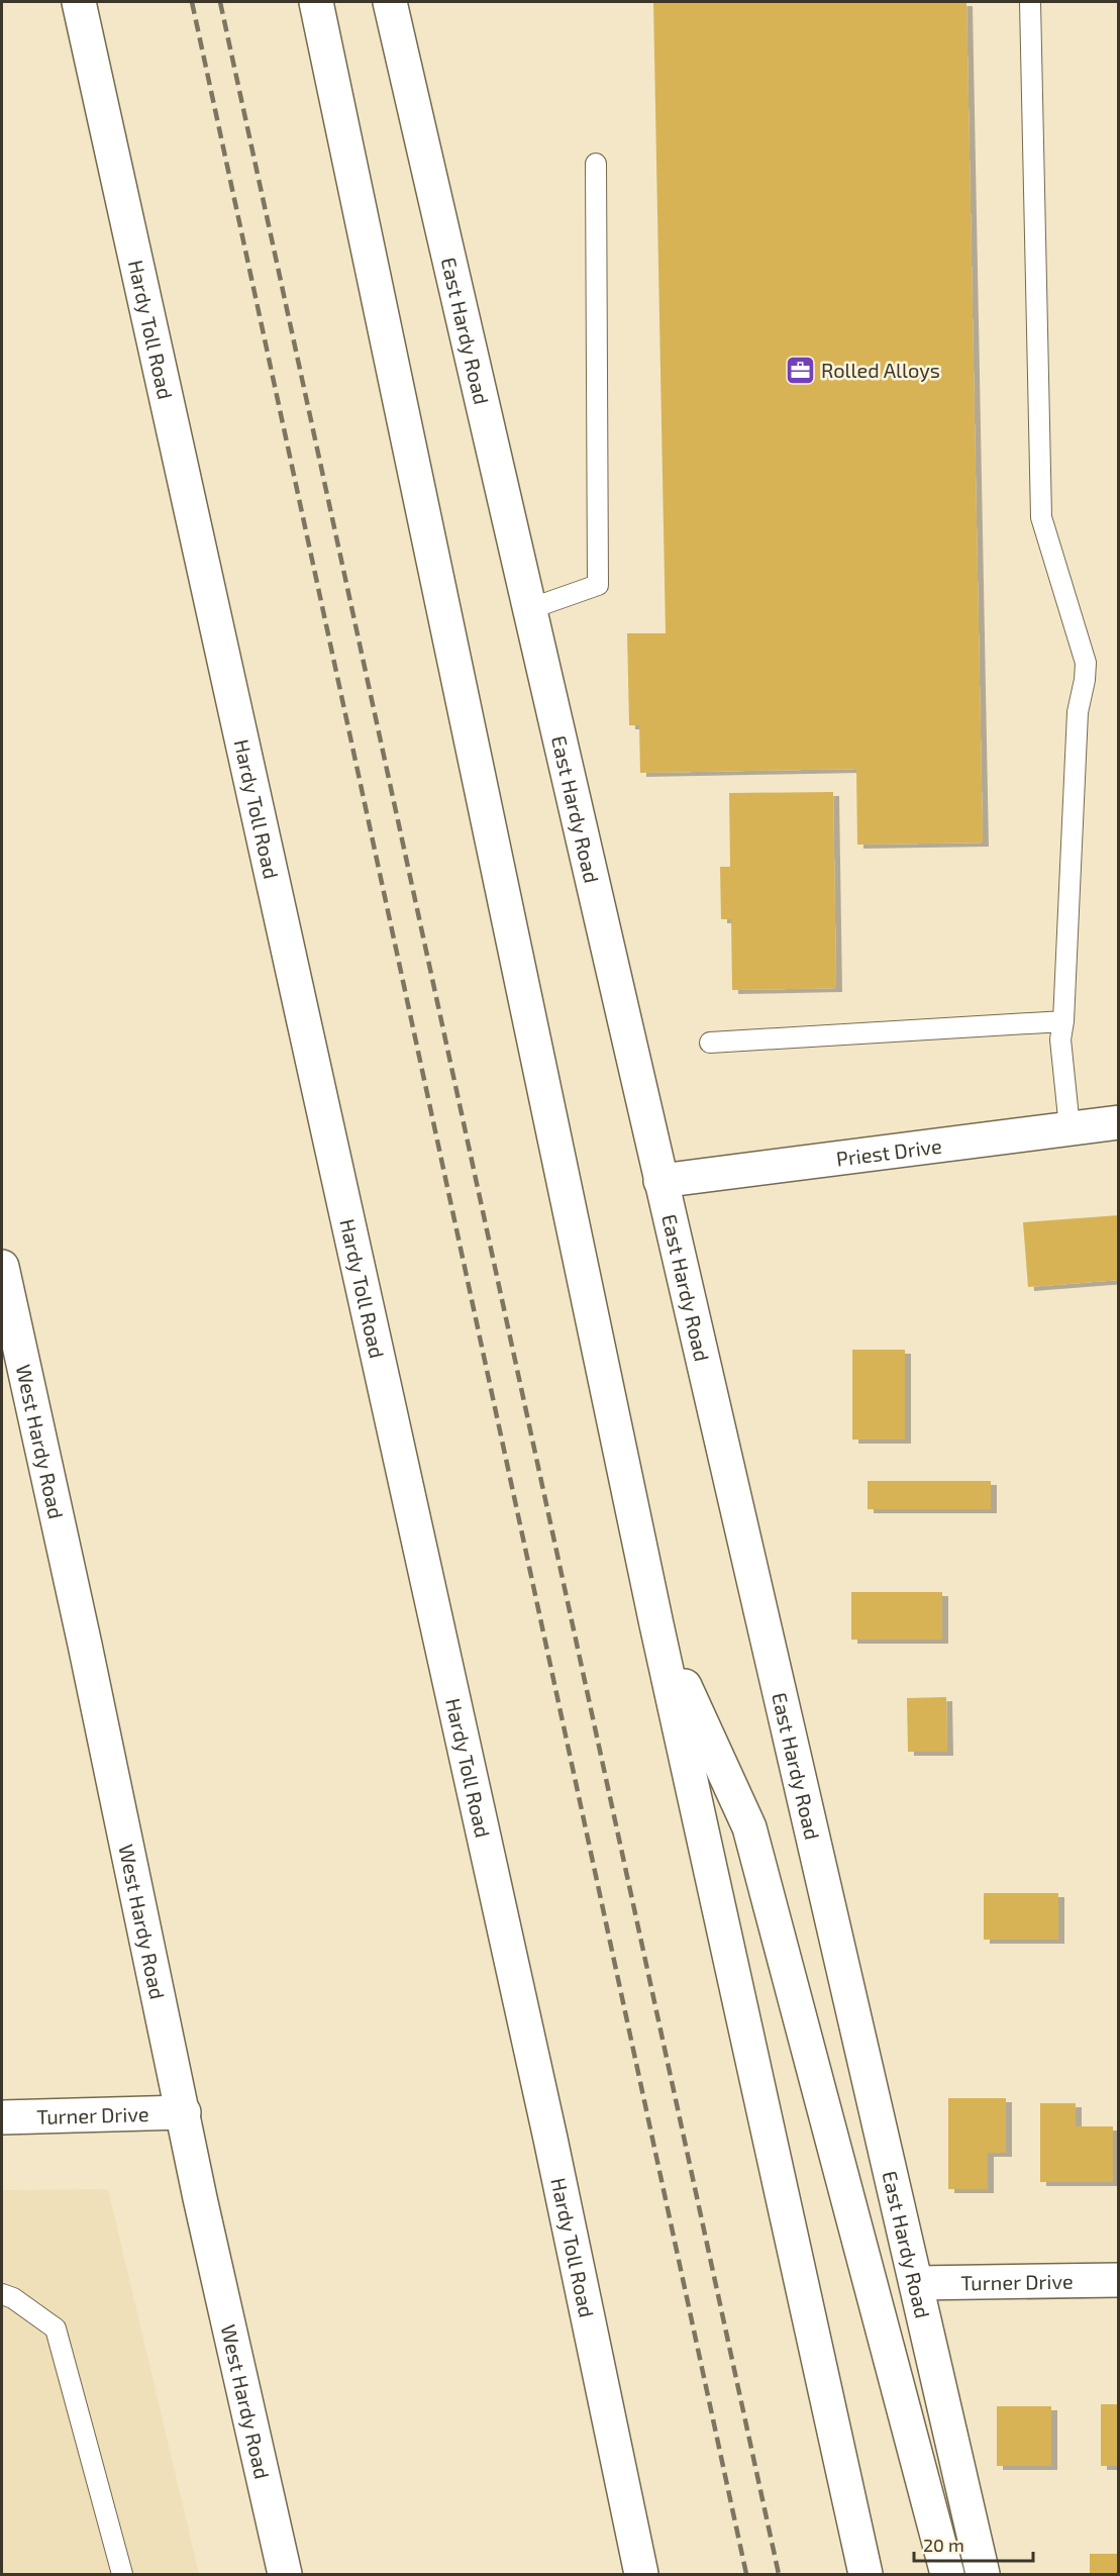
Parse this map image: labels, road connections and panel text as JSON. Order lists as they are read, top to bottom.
{
  "streets": {
    "main road": [
      "Hardy Toll Road",
      "East Hardy Road",
      "Priest Drive",
      "West Hardy Road",
      "Turner Drive"
    ]
  },
  "crossings": [
    ["East Hardy Road", "Priest Drive"],
    ["East Hardy Road", "Turner Drive"],
    ["West Hardy Road", "Turner Drive"]
  ],
  "places": {
    "office": ["Rolled Alloys"]
  },
  "scale_bar": "20 m"
}
